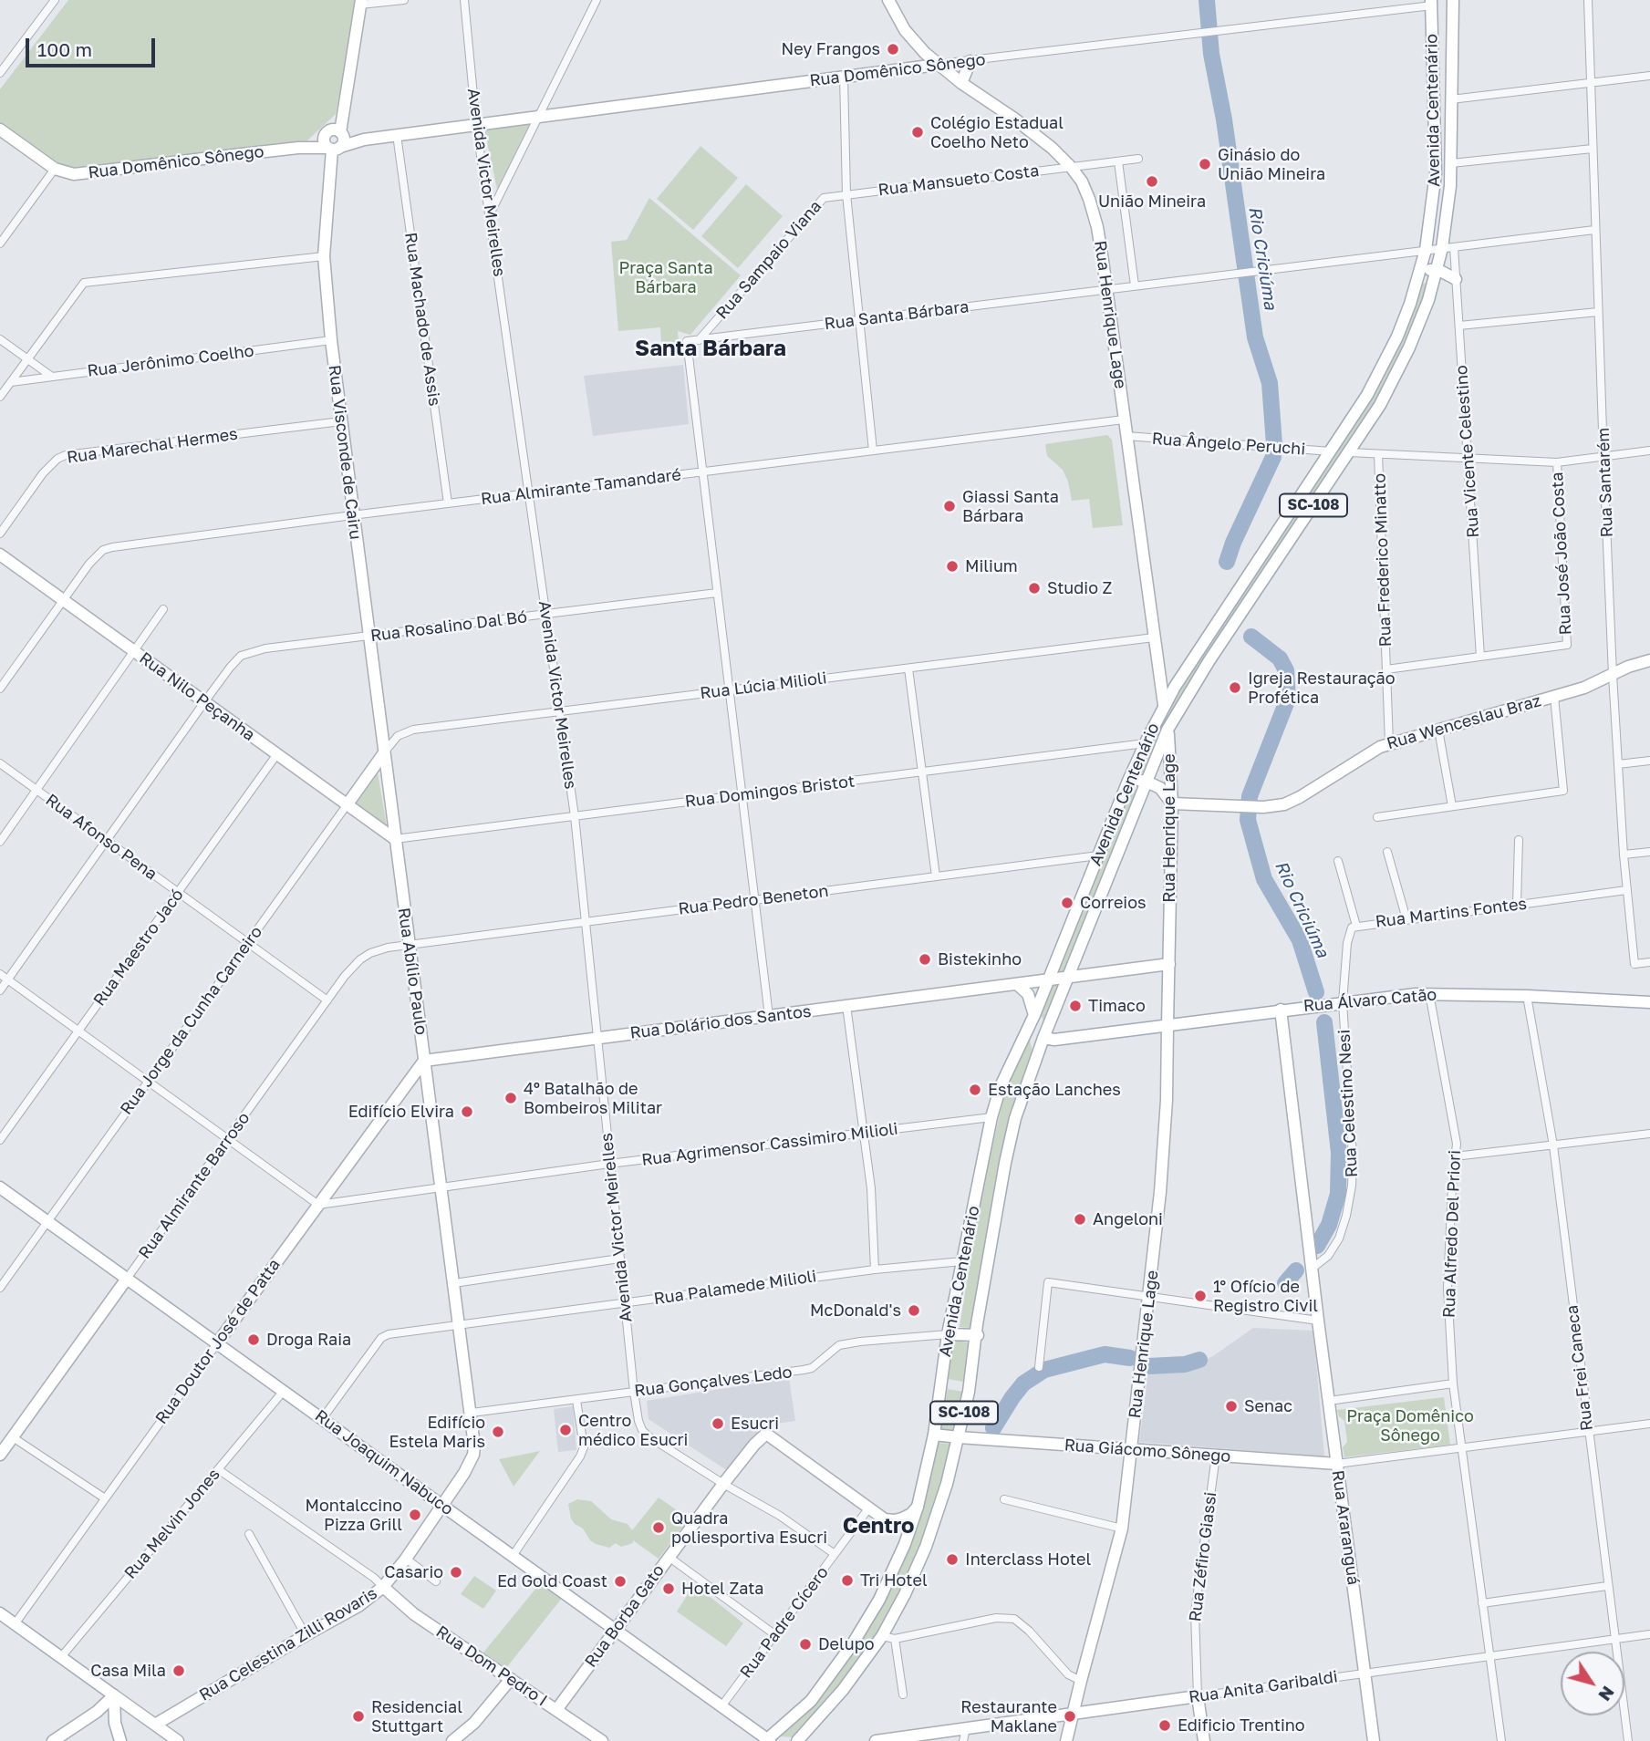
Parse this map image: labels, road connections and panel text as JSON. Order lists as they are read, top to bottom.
{
  "streets": {
    "main road": [
      "Rua Domênico Sônego",
      "Avenida Centenário",
      "Rua Henrique Lage",
      "Rua Visconde de Cairu",
      "SC-108",
      "Rua Nilo Peçanha",
      "Rua Wenceslau Braz",
      "Rua Abílio Paulo",
      "Rua Álvaro Catão",
      "Rua Jorge da Cunha Carneiro",
      "Rua Dolário dos Santos",
      "Rua Almirante Barroso",
      "Rua Doutor José de Patta",
      "Rua Giácomo Sônego",
      "Rua Joaquim Nabuco",
      "Rua Araranguá",
      "Rua Borba Gato",
      "Rua Celestina Zilli Rovaris",
      "Rua Dom Pedro I",
      "Rua Anita Garibaldi"
    ],
    "street": [
      "Rua Mansueto Costa",
      "Avenida Victor Meirelles",
      "Rua Sampaio Viana",
      "Rua Santa Bárbara",
      "Rua Machado de Assis",
      "Rua Jerônimo Coelho",
      "Rua Ângelo Peruchi",
      "Rua Marechal Hermes",
      "Rua Vicente Celestino",
      "Rua Santarém",
      "Rua Almirante Tamandaré",
      "Rua José João Costa",
      "Rua Frederico Minatto",
      "Rua Rosalino Dal Bó",
      "Rua Lúcia Milioli",
      "Rua Domingos Bristot",
      "Rua Afonso Pena",
      "Rua Pedro Beneton",
      "Rua Martins Fontes",
      "Rua Maestro Jacó",
      "Rua Celestino Nesi",
      "Rua Agrimensor Cassimiro Milioli",
      "Rua Alfredo Del Priori",
      "Rua Palamede Milioli",
      "Rua Frei Caneca",
      "Rua Gonçalves Ledo",
      "Rua Melvin Jones",
      "Rua Zéfiro Giassi",
      "Rua Padre Cícero"
    ]
  },
  "crossings": [
    ["Rua Domênico Sônego", "Avenida Centenário"],
    ["Rua Domênico Sônego", "Avenida Victor Meirelles"],
    ["Rua Domênico Sônego", "Rua Henrique Lage"],
    ["Rua Domênico Sônego", "Rua Machado de Assis"],
    ["Rua Domênico Sônego", "Rua Visconde de Cairu"],
    ["Avenida Centenário", "Rua Henrique Lage"],
    ["Avenida Centenário", "Rua Santa Bárbara"],
    ["Avenida Centenário", "Rua Ângelo Peruchi"],
    ["Avenida Centenário", "Rua Domingos Bristot"],
    ["Avenida Centenário", "Rua Pedro Beneton"],
    ["Avenida Centenário", "Rua Álvaro Catão"],
    ["Avenida Centenário", "Rua Dolário dos Santos"],
    ["Avenida Centenário", "Rua Agrimensor Cassimiro Milioli"],
    ["Avenida Centenário", "Rua Palamede Milioli"],
    ["Avenida Centenário", "Rua Gonçalves Ledo"],
    ["Avenida Centenário", "Rua Giácomo Sônego"],
    ["Avenida Centenário", "Rua Joaquim Nabuco"],
    ["Rua Mansueto Costa", "Rua Sampaio Viana"],
    ["Rua Mansueto Costa", "Rua Henrique Lage"],
    ["Avenida Victor Meirelles", "Rua Almirante Tamandaré"],
    ["Avenida Victor Meirelles", "Rua Rosalino Dal Bó"],
    ["Avenida Victor Meirelles", "Rua Lúcia Milioli"],
    ["Avenida Victor Meirelles", "Rua Domingos Bristot"],
    ["Avenida Victor Meirelles", "Rua Pedro Beneton"],
    ["Avenida Victor Meirelles", "Rua Dolário dos Santos"],
    ["Avenida Victor Meirelles", "Rua Agrimensor Cassimiro Milioli"],
    ["Avenida Victor Meirelles", "Rua Palamede Milioli"],
    ["Avenida Victor Meirelles", "Rua Gonçalves Ledo"],
    ["Avenida Victor Meirelles", "Rua Borba Gato"],
    ["Avenida Victor Meirelles", "Rua Padre Cícero"],
    ["Rua Sampaio Viana", "Rua Santa Bárbara"],
    ["Rua Henrique Lage", "Rua Santa Bárbara"],
    ["Rua Henrique Lage", "Rua Ângelo Peruchi"],
    ["Rua Henrique Lage", "Rua Almirante Tamandaré"],
    ["Rua Henrique Lage", "Rua Lúcia Milioli"],
    ["Rua Henrique Lage", "Rua Wenceslau Braz"],
    ["Rua Henrique Lage", "Rua Álvaro Catão"],
    ["Rua Henrique Lage", "Rua Dolário dos Santos"],
    ["Rua Henrique Lage", "Rua Giácomo Sônego"],
    ["Rua Henrique Lage", "Rua Anita Garibaldi"],
    ["Rua Santa Bárbara", "Rua Vicente Celestino"],
    ["Rua Santa Bárbara", "Rua Santarém"],
    ["Rua Santa Bárbara", "Rua Almirante Tamandaré"],
    ["Rua Machado de Assis", "Rua Almirante Tamandaré"],
    ["Rua Jerônimo Coelho", "Rua Visconde de Cairu"],
    ["Rua Marechal Hermes", "Rua Visconde de Cairu"],
    ["Rua Vicente Celestino", "Rua José João Costa"],
    ["Rua Visconde de Cairu", "Rua Almirante Tamandaré"],
    ["Rua Visconde de Cairu", "Rua Rosalino Dal Bó"],
    ["Rua Visconde de Cairu", "Rua Lúcia Milioli"],
    ["Rua Visconde de Cairu", "Rua Abílio Paulo"],
    ["Rua Visconde de Cairu", "Rua Jorge da Cunha Carneiro"],
    ["Rua Santarém", "Rua Wenceslau Braz"],
    ["Rua Santarém", "Rua Martins Fontes"],
    ["Rua Almirante Tamandaré", "Rua Nilo Peçanha"],
    ["Rua Frederico Minatto", "Rua Wenceslau Braz"],
    ["Rua Rosalino Dal Bó", "Rua Nilo Peçanha"],
    ["Rua Rosalino Dal Bó", "Rua Afonso Pena"],
    ["Rua Lúcia Milioli", "Rua Abílio Paulo"],
    ["Rua Lúcia Milioli", "Rua Jorge da Cunha Carneiro"],
    ["Rua Nilo Peçanha", "Rua Domingos Bristot"],
    ["Rua Nilo Peçanha", "Rua Maestro Jacó"],
    ["Rua Nilo Peçanha", "Rua Abílio Paulo"],
    ["Rua Nilo Peçanha", "Rua Jorge da Cunha Carneiro"],
    ["Rua Domingos Bristot", "Rua Abílio Paulo"],
    ["Rua Afonso Pena", "Rua Maestro Jacó"],
    ["Rua Afonso Pena", "Rua Jorge da Cunha Carneiro"],
    ["Rua Afonso Pena", "Rua Almirante Barroso"],
    ["Rua Pedro Beneton", "Rua Abílio Paulo"],
    ["Rua Pedro Beneton", "Rua Almirante Barroso"],
    ["Rua Martins Fontes", "Rua Álvaro Catão"],
    ["Rua Martins Fontes", "Rua Celestino Nesi"],
    ["Rua Abílio Paulo", "Rua Jorge da Cunha Carneiro"],
    ["Rua Abílio Paulo", "Rua Dolário dos Santos"],
    ["Rua Abílio Paulo", "Rua Agrimensor Cassimiro Milioli"],
    ["Rua Abílio Paulo", "Rua Almirante Barroso"],
    ["Rua Abílio Paulo", "Rua Doutor José de Patta"],
    ["Rua Abílio Paulo", "Rua Celestina Zilli Rovaris"],
    ["Rua Álvaro Catão", "Rua Celestino Nesi"],
    ["Rua Álvaro Catão", "Rua Alfredo Del Priori"],
    ["Rua Álvaro Catão", "Rua Frei Caneca"],
    ["Rua Álvaro Catão", "Rua Araranguá"],
    ["Rua Jorge da Cunha Carneiro", "Rua Joaquim Nabuco"],
    ["Rua Dolário dos Santos", "Rua Doutor José de Patta"],
    ["Rua Celestino Nesi", "Rua Araranguá"],
    ["Rua Agrimensor Cassimiro Milioli", "Rua Doutor José de Patta"],
    ["Rua Agrimensor Cassimiro Milioli", "Rua Celestina Zilli Rovaris"],
    ["Rua Almirante Barroso", "Rua Joaquim Nabuco"],
    ["Rua Alfredo Del Priori", "Rua Anita Garibaldi"],
    ["Rua Palamede Milioli", "Rua Joaquim Nabuco"],
    ["Rua Palamede Milioli", "Rua Celestina Zilli Rovaris"],
    ["Rua Doutor José de Patta", "Rua Joaquim Nabuco"],
    ["Rua Frei Caneca", "Rua Anita Garibaldi"],
    ["Rua Gonçalves Ledo", "Rua Celestina Zilli Rovaris"],
    ["Rua Giácomo Sônego", "Rua Araranguá"],
    ["Rua Giácomo Sônego", "Rua Zéfiro Giassi"],
    ["Rua Joaquim Nabuco", "Rua Melvin Jones"],
    ["Rua Joaquim Nabuco", "Rua Borba Gato"],
    ["Rua Joaquim Nabuco", "Rua Padre Cícero"],
    ["Rua Joaquim Nabuco", "Rua Celestina Zilli Rovaris"],
    ["Rua Araranguá", "Rua Anita Garibaldi"],
    ["Rua Zéfiro Giassi", "Rua Anita Garibaldi"],
    ["Rua Borba Gato", "Rua Padre Cícero"],
    ["Rua Borba Gato", "Rua Dom Pedro I"],
    ["Rua Celestina Zilli Rovaris", "Rua Dom Pedro I"]
  ],
  "districts": ["Santa Bárbara", "Centro"],
  "water": ["Rio Criciúma"],
  "parks": ["Praça Santa Bárbara", "Praça Domênico Sônego"],
  "places": [
    "Ney Frangos",
    "Colégio Estadual Coelho Neto",
    "Ginásio do União Mineira",
    "União Mineira",
    "Giassi Santa Bárbara",
    "Milium",
    "Studio Z",
    "Igreja Restauração Profética",
    "Correios",
    "Bistekinho",
    "Timaco",
    "Estação Lanches",
    "4º Batalhão de Bombeiros Militar",
    "Edifício Elvira",
    "Angeloni",
    "1° Ofício de Registro Civil",
    "McDonald's",
    "Droga Raia",
    "Senac",
    "Esucri",
    "Centro médico Esucri",
    "Edifício Estela Maris",
    "Montalccino Pizza Grill",
    "Quadra poliesportiva Esucri",
    "Interclass Hotel",
    "Casario",
    "Tri Hotel",
    "Ed Gold Coast",
    "Hotel Zata",
    "Delupo",
    "Casa Mila",
    "Residencial Stuttgart",
    "Restaurante Maklane",
    "Edificio Trentino"
  ],
  "scale_bar": "100 m",
  "north": "bottom right"
}
